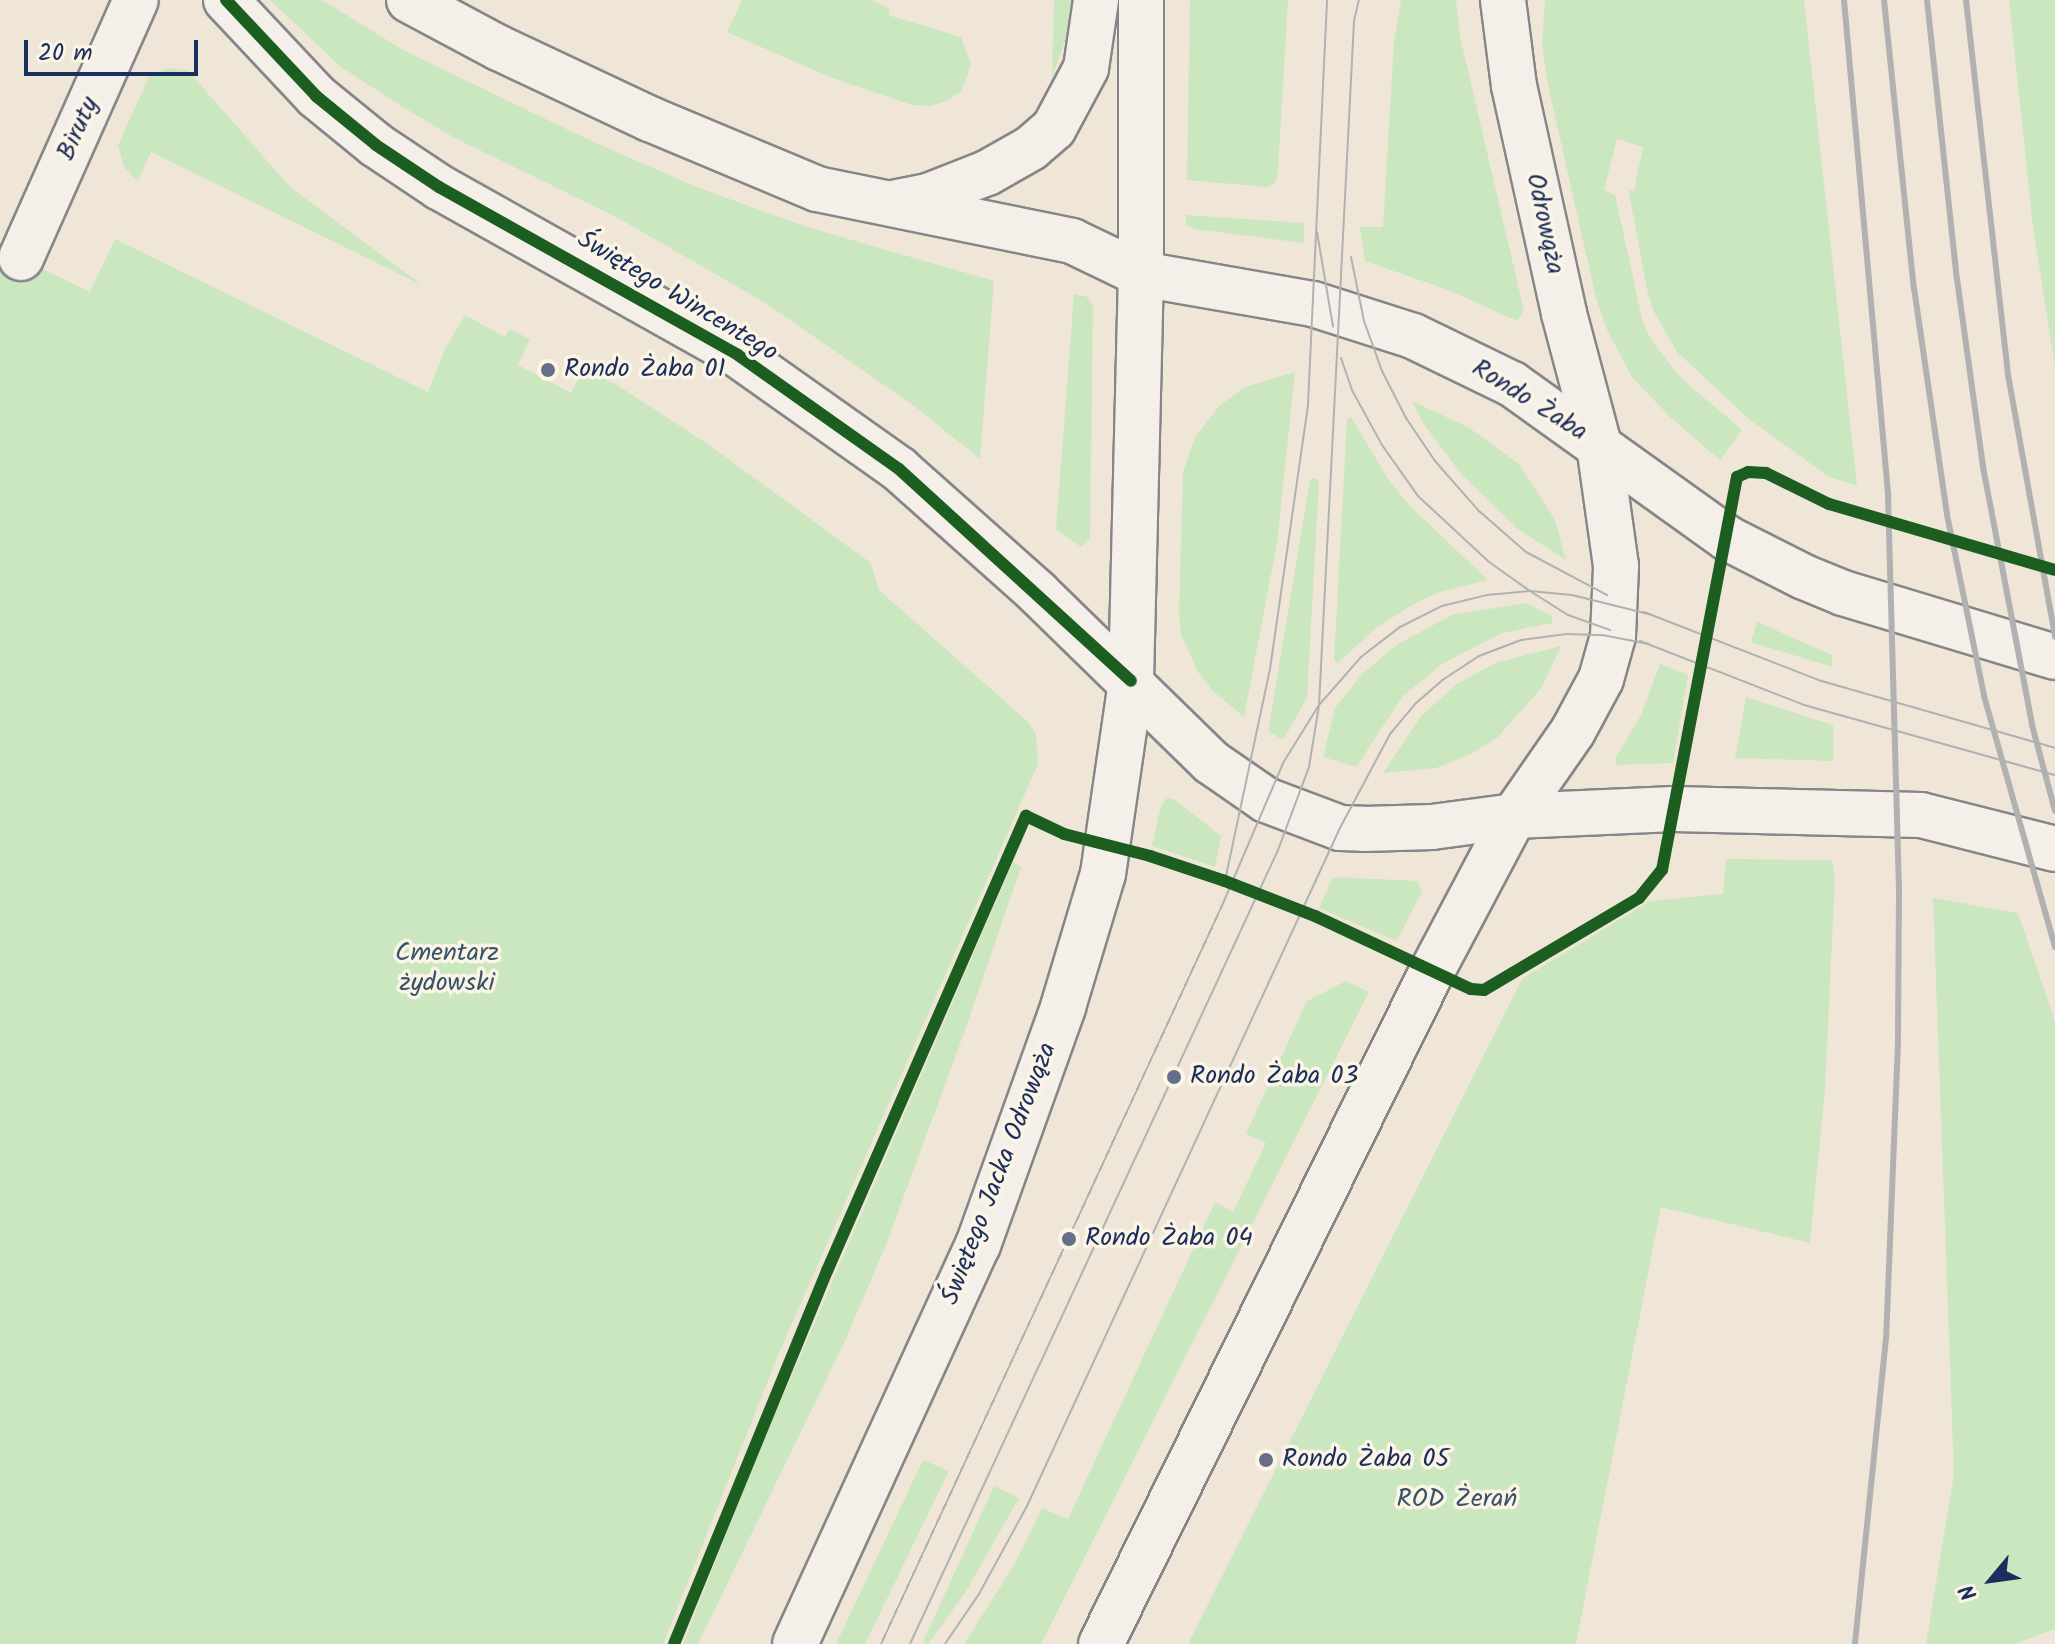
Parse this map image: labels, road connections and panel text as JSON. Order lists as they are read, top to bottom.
{
  "streets": {
    "main road": [
      "Biruty",
      "Odrowąża",
      "Świętego Wincentego",
      "Rondo Żaba",
      "Świętego Jacka Odrowąża"
    ]
  },
  "crossings": [
    ["Odrowąża", "Rondo Żaba"],
    ["Świętego Wincentego", "Świętego Jacka Odrowąża"]
  ],
  "parks": ["Cmentarz żydowski", "ROD Żerań"],
  "places": [
    "Rondo Żaba 01",
    "Rondo Żaba 03",
    "Rondo Żaba 04",
    "Rondo Żaba 05"
  ],
  "scale_bar": "20 m",
  "north": "bottom left"
}
